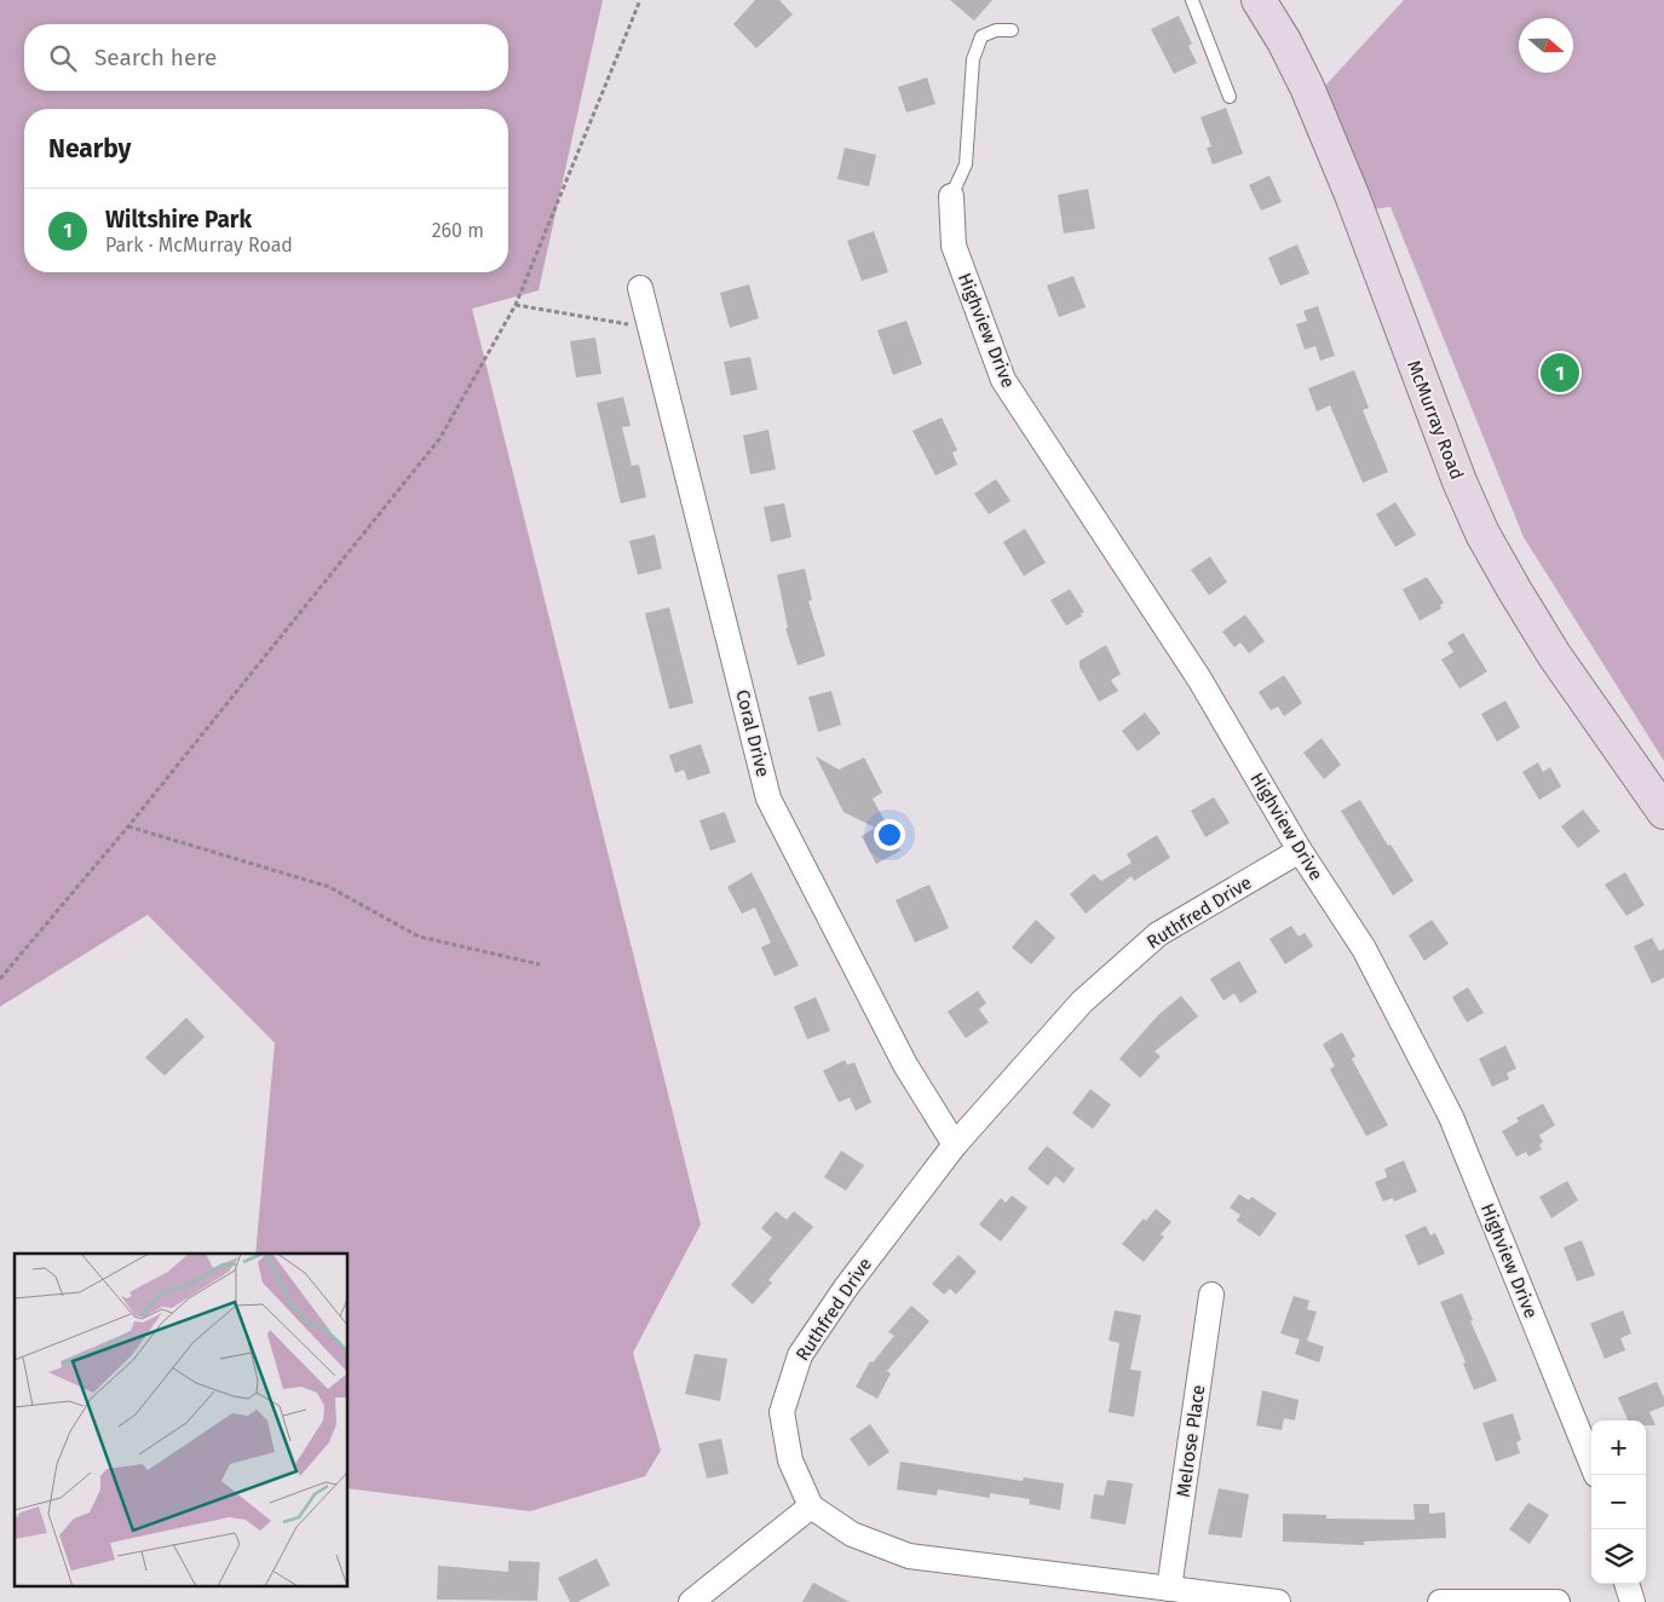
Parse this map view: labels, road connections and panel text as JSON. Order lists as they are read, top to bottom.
{
  "streets": {
    "main road": ["McMurray Road"],
    "street": [
      "Highview Drive",
      "Coral Drive",
      "Ruthfred Drive",
      "Melrose Place"
    ]
  },
  "crossings": [
    ["Highview Drive", "Ruthfred Drive"],
    ["Coral Drive", "Ruthfred Drive"]
  ],
  "north": "right",
  "page": {
    "search": "Search here",
    "heading": "Nearby",
    "list": [
      {
        "mark": "1",
        "name": "Wiltshire Park",
        "note": "Park · McMurray Road",
        "value": "260 m"
      }
    ],
    "pins": "1",
    "map_buttons": ["+", "−"]
  }
}
